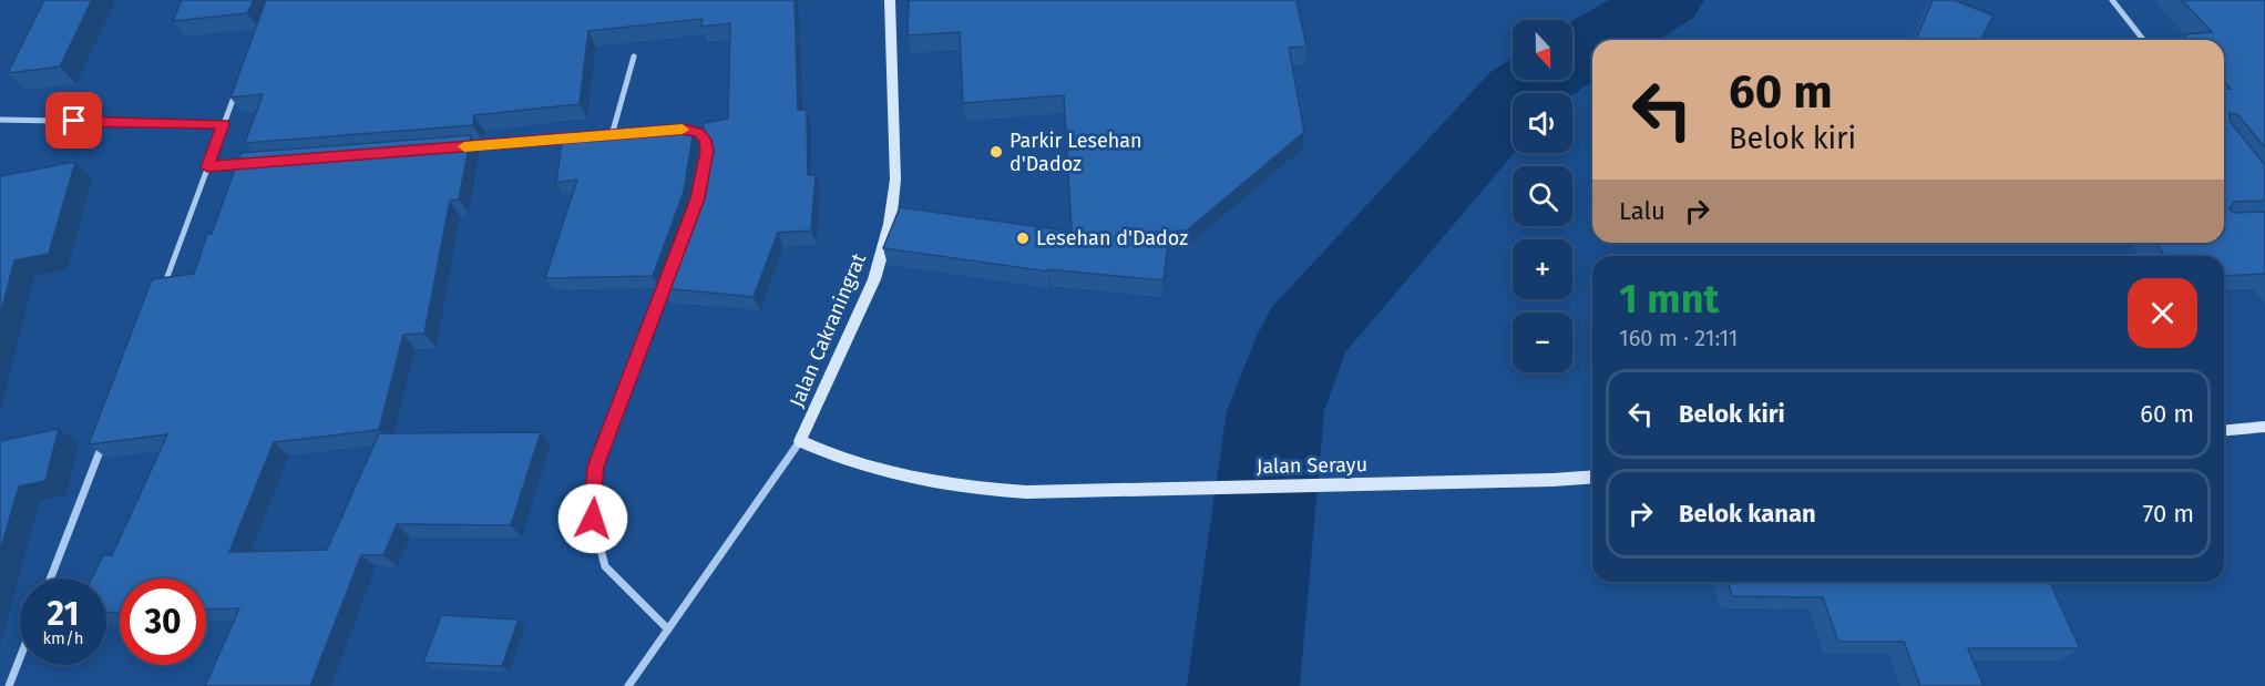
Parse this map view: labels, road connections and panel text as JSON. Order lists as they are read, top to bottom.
{
  "streets": {
    "street": ["Jalan Cakraningrat", "Jalan Serayu"]
  },
  "crossings": [
    ["Jalan Cakraningrat", "Jalan Serayu"]
  ],
  "places": ["Parkir Lesehan d'Dadoz", "Lesehan d'Dadoz"],
  "north": "bottom",
  "page": {
    "map_buttons": ["+", "−"],
    "turn": ["60 m", "Belok kiri"],
    "then": "Lalu",
    "heading": ["1 mnt", "160 m · 21:11"],
    "list": [
      {
        "name": "Belok kiri",
        "value": "60 m"
      },
      {
        "name": "Belok kanan",
        "value": "70 m"
      }
    ],
    "speed": "21 km/h",
    "limit": "30"
  }
}
